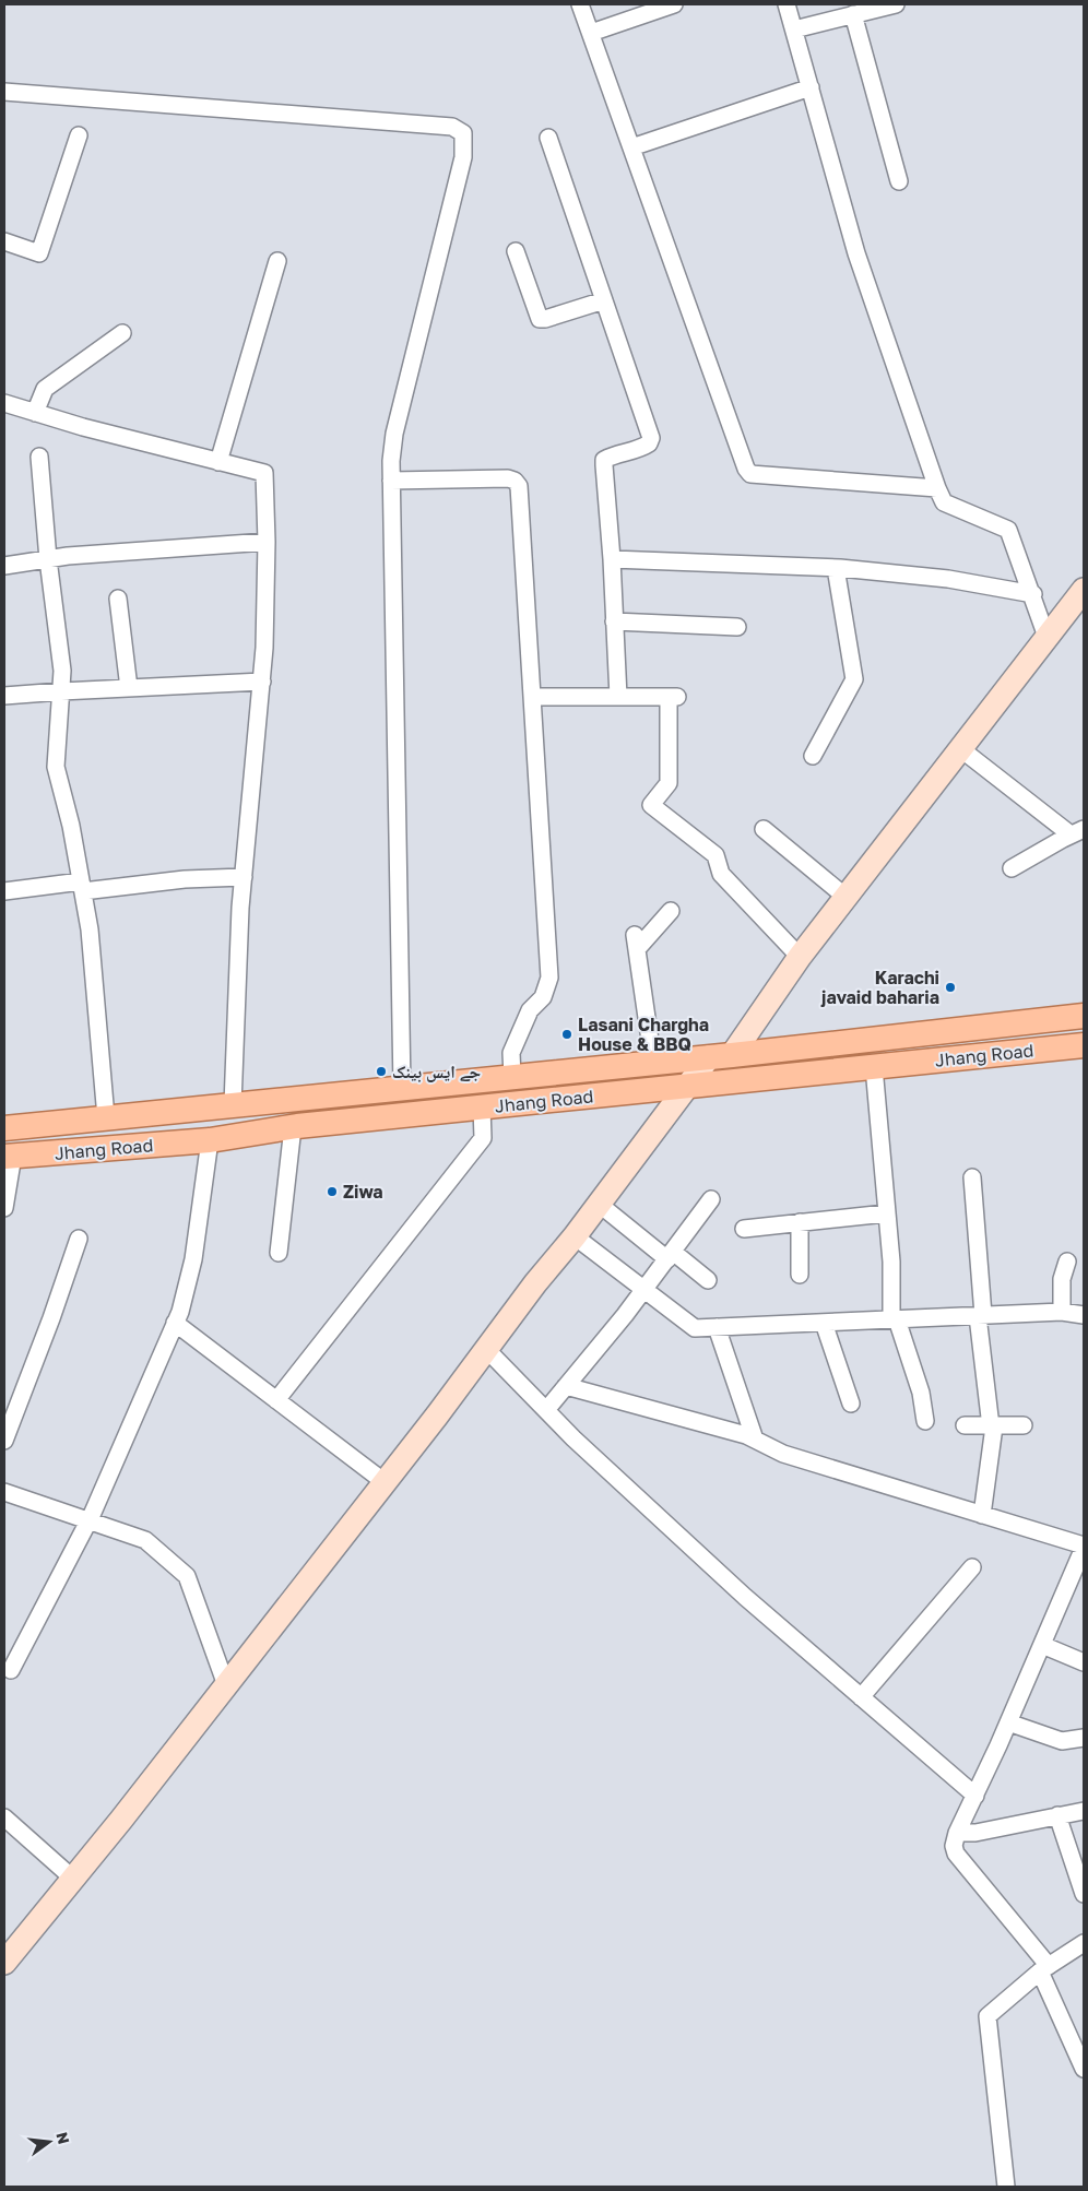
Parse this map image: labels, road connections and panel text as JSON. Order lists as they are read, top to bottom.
{
  "streets": {
    "main road": ["Jhang Road"]
  },
  "places": [
    "Karachi javaid baharia",
    "Lasani Chargha House & BBQ",
    "جے ایس بینک",
    "Ziwa"
  ],
  "north": "right"
}
